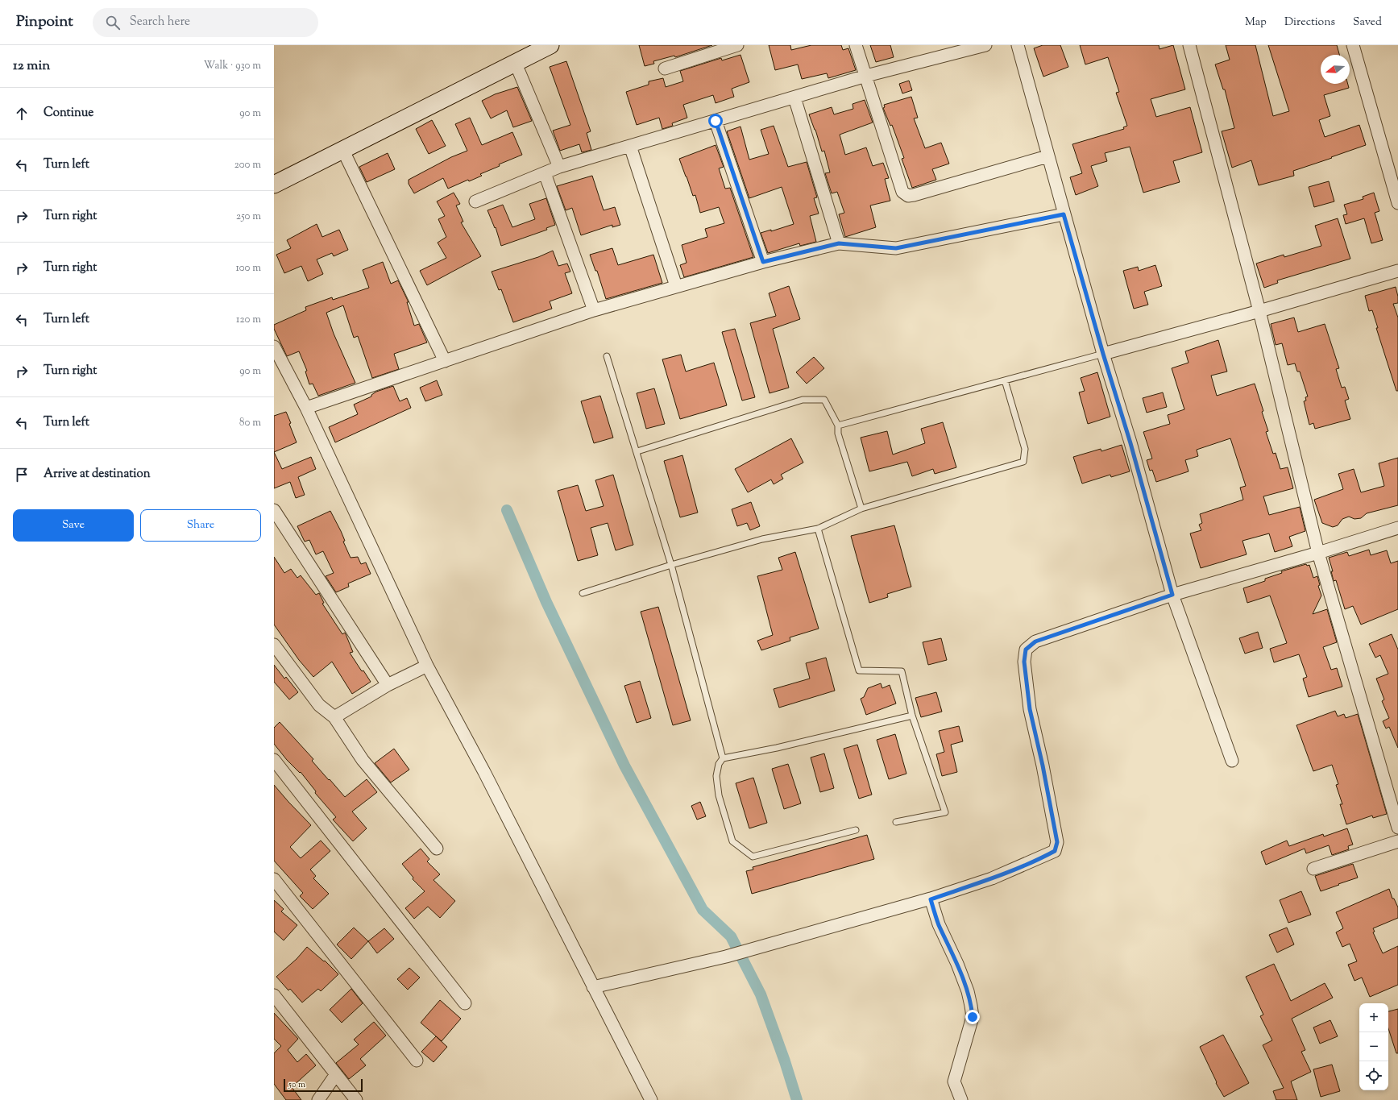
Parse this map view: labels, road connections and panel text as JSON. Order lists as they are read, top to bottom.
{
  "scale_bar": "50 m",
  "north": "left",
  "page": {
    "header": "Pinpoint",
    "search": "Search here",
    "nav": ["Map", "Directions", "Saved"],
    "heading": ["12 min", "Walk · 930 m"],
    "list": [
      ["Continue", "90 m"],
      ["Turn left", "200 m"],
      ["Turn right", "250 m"],
      ["Turn right", "100 m"],
      ["Turn left", "120 m"],
      ["Turn right", "90 m"],
      ["Turn left", "80 m"],
      "Arrive at destination"
    ],
    "buttons": ["Save", "Share"],
    "map_buttons": ["+", "−"],
    "scale": "50 m"
  }
}
